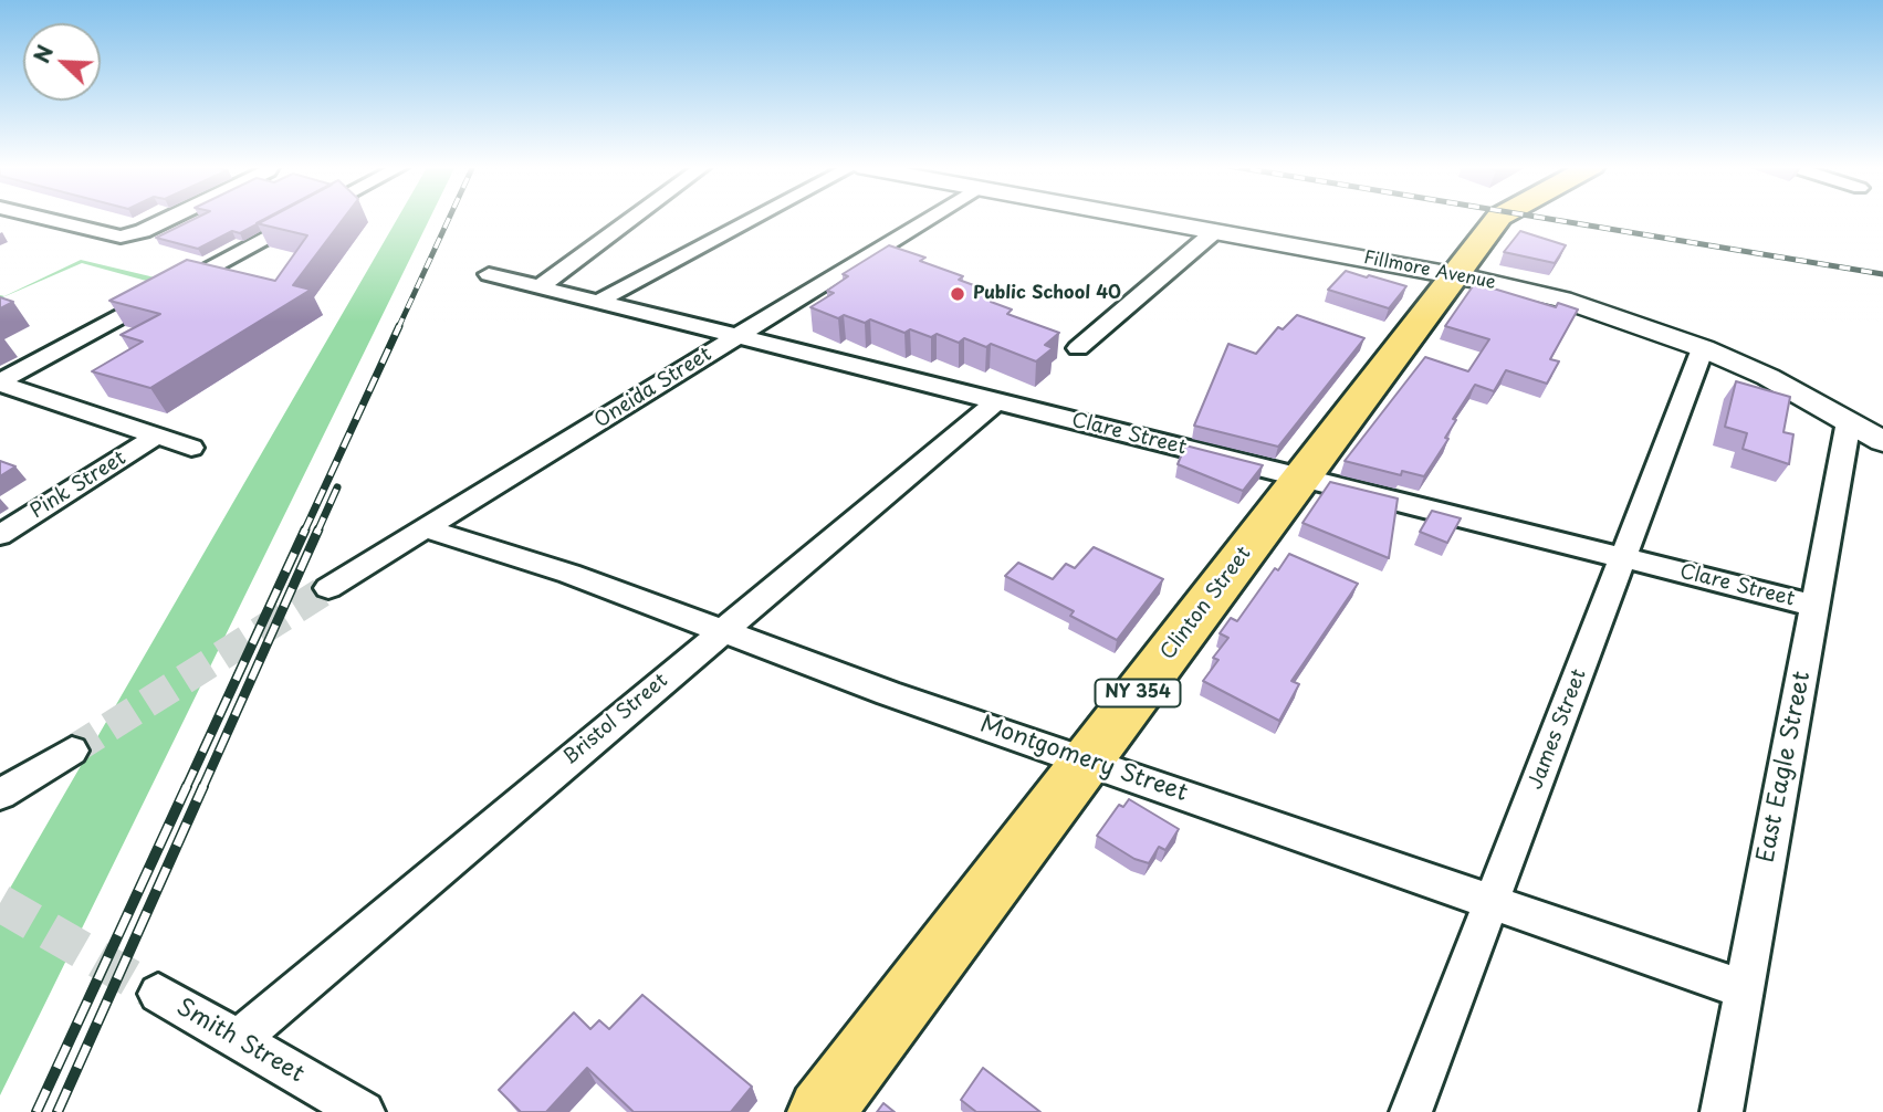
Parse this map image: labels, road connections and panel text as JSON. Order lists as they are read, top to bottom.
{
  "streets": {
    "main road": ["Clinton Street", "NY 354"],
    "street": [
      "Fillmore Avenue",
      "Oneida Street",
      "Clare Street",
      "Pink Street",
      "Bristol Street",
      "James Street",
      "Montgomery Street",
      "East Eagle Street",
      "Smith Street"
    ]
  },
  "crossings": [
    ["Fillmore Avenue", "Clinton Street"],
    ["Fillmore Avenue", "James Street"],
    ["Fillmore Avenue", "East Eagle Street"],
    ["Oneida Street", "Clare Street"],
    ["Oneida Street", "Montgomery Street"],
    ["Clare Street", "Clinton Street"],
    ["Clare Street", "Bristol Street"],
    ["Clare Street", "James Street"],
    ["Clare Street", "East Eagle Street"],
    ["Clinton Street", "Montgomery Street"],
    ["Bristol Street", "Montgomery Street"],
    ["Bristol Street", "Smith Street"],
    ["James Street", "Montgomery Street"],
    ["Montgomery Street", "East Eagle Street"]
  ],
  "places": ["Public School 40"],
  "north": "top left"
}
